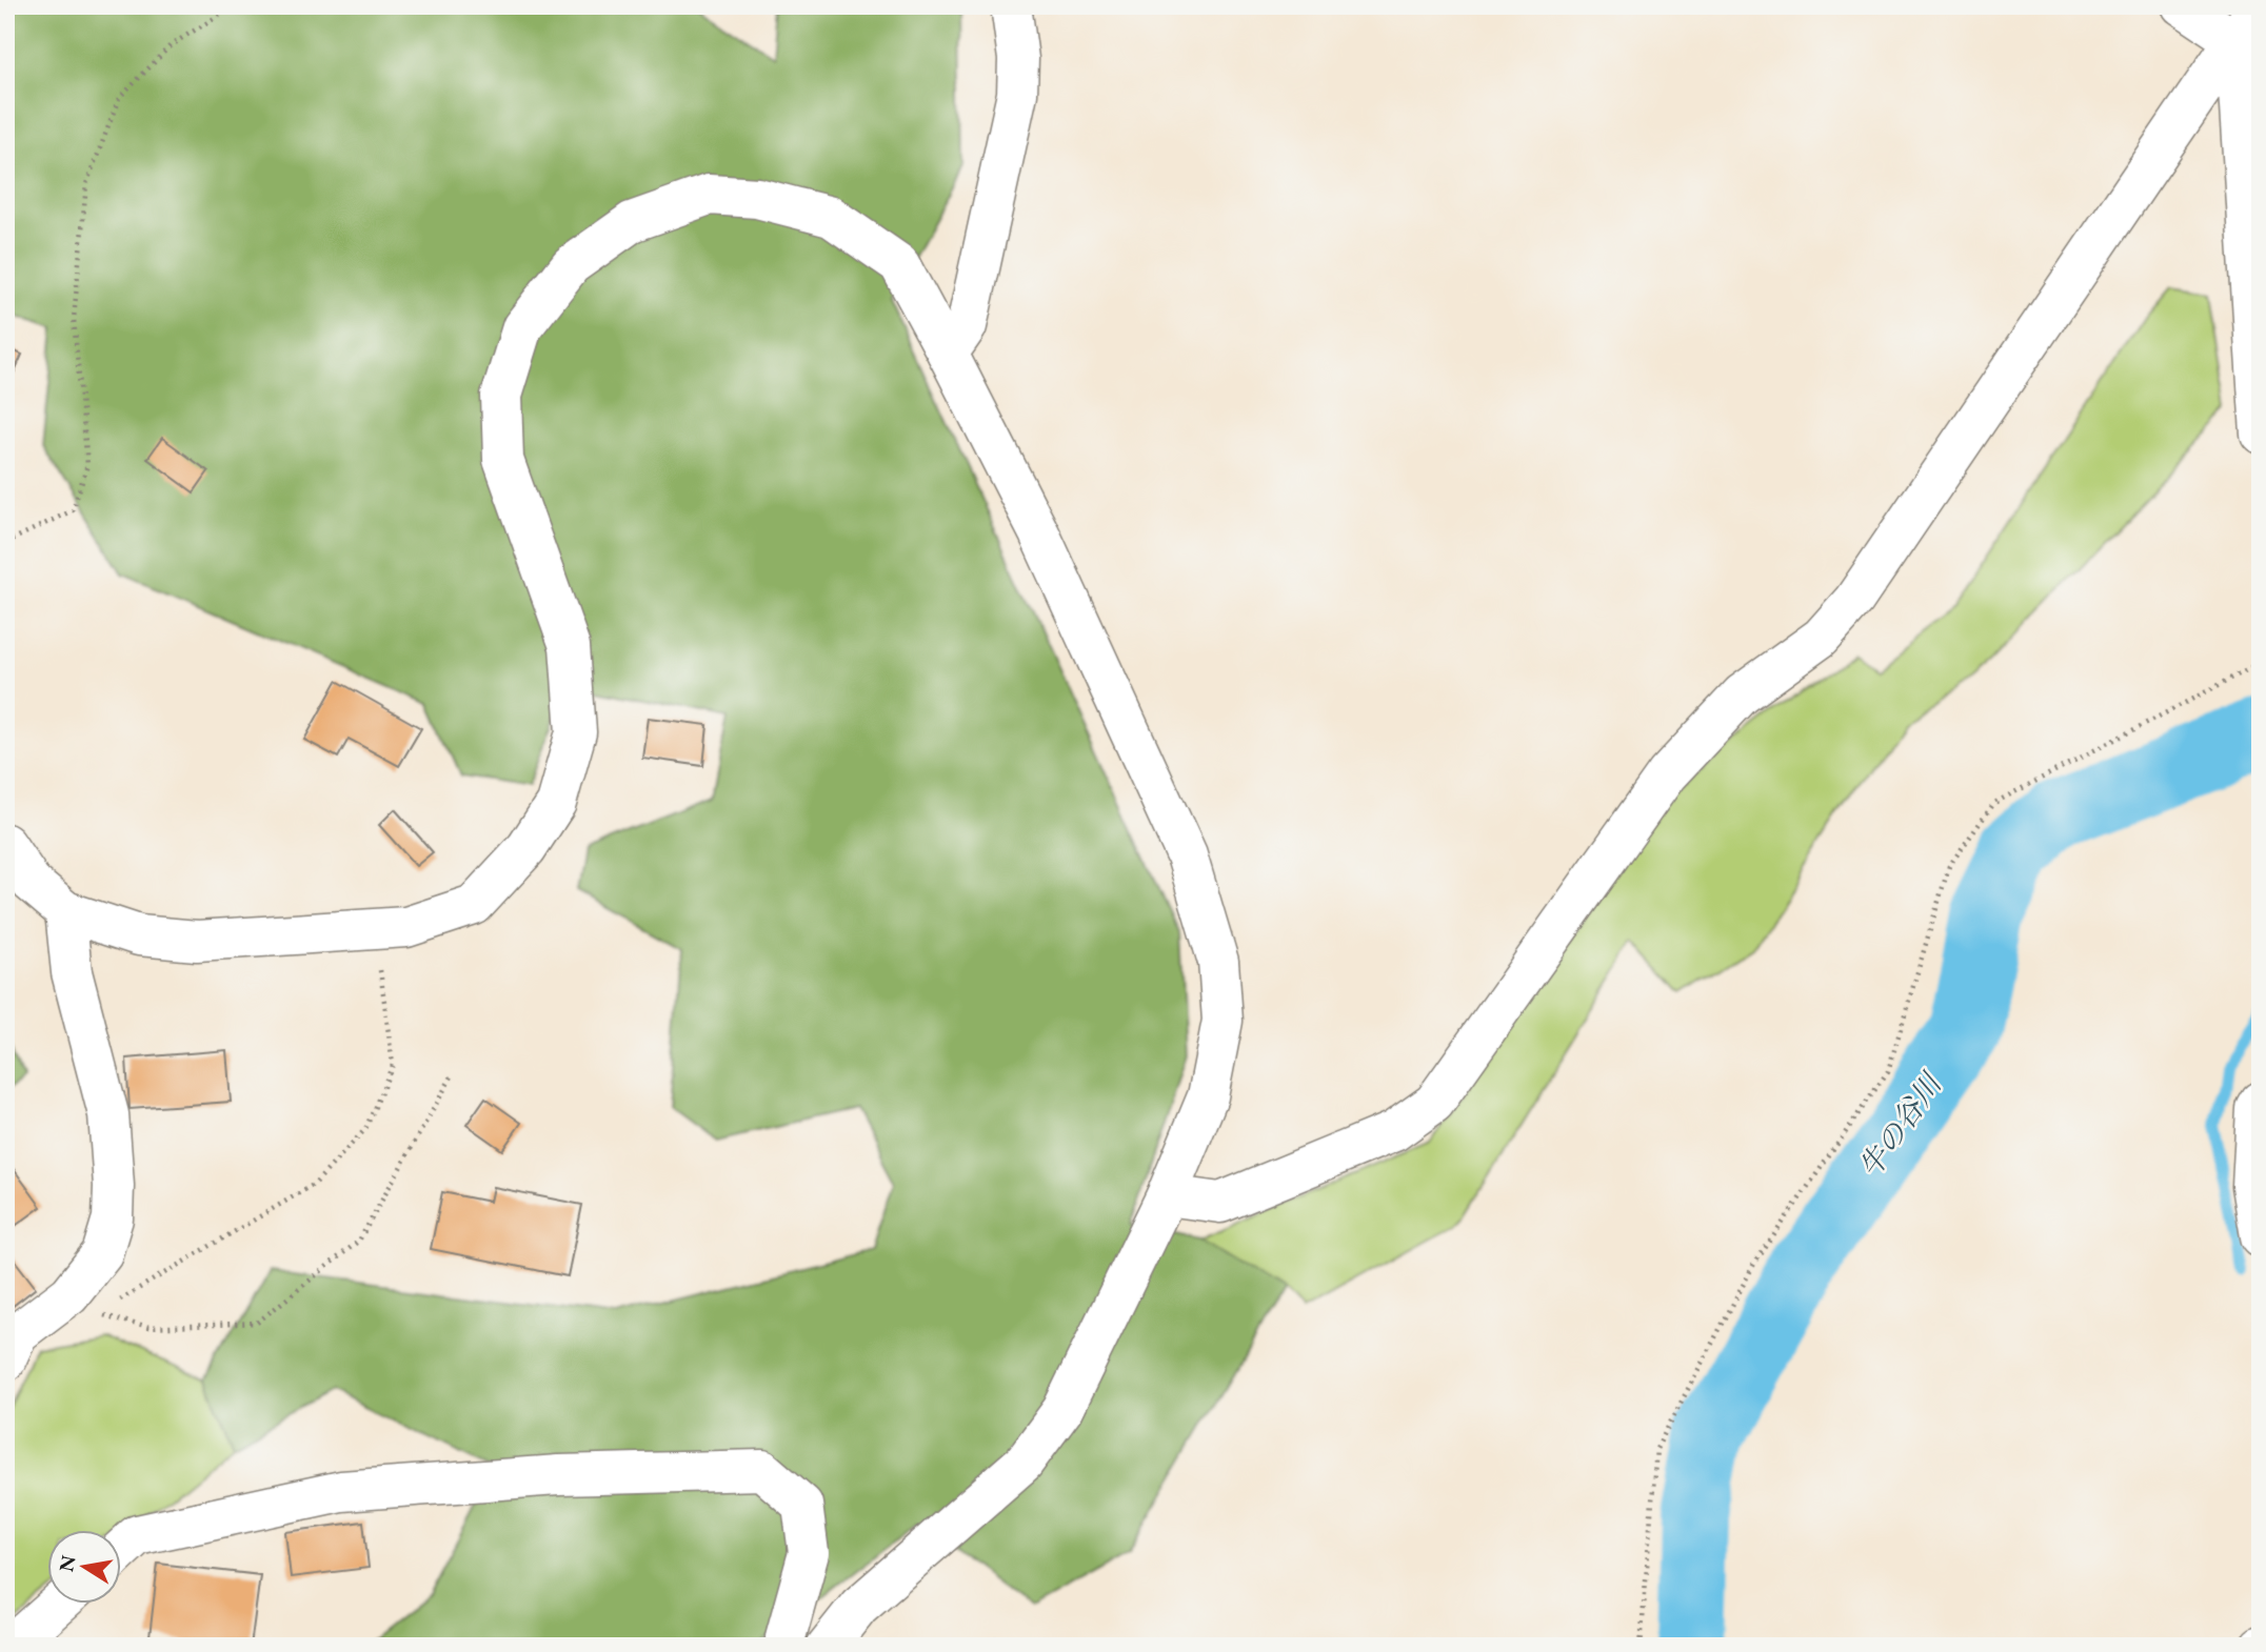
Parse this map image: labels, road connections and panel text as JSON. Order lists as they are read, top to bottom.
{
  "water": ["牛の谷川"],
  "north": "left"
}
